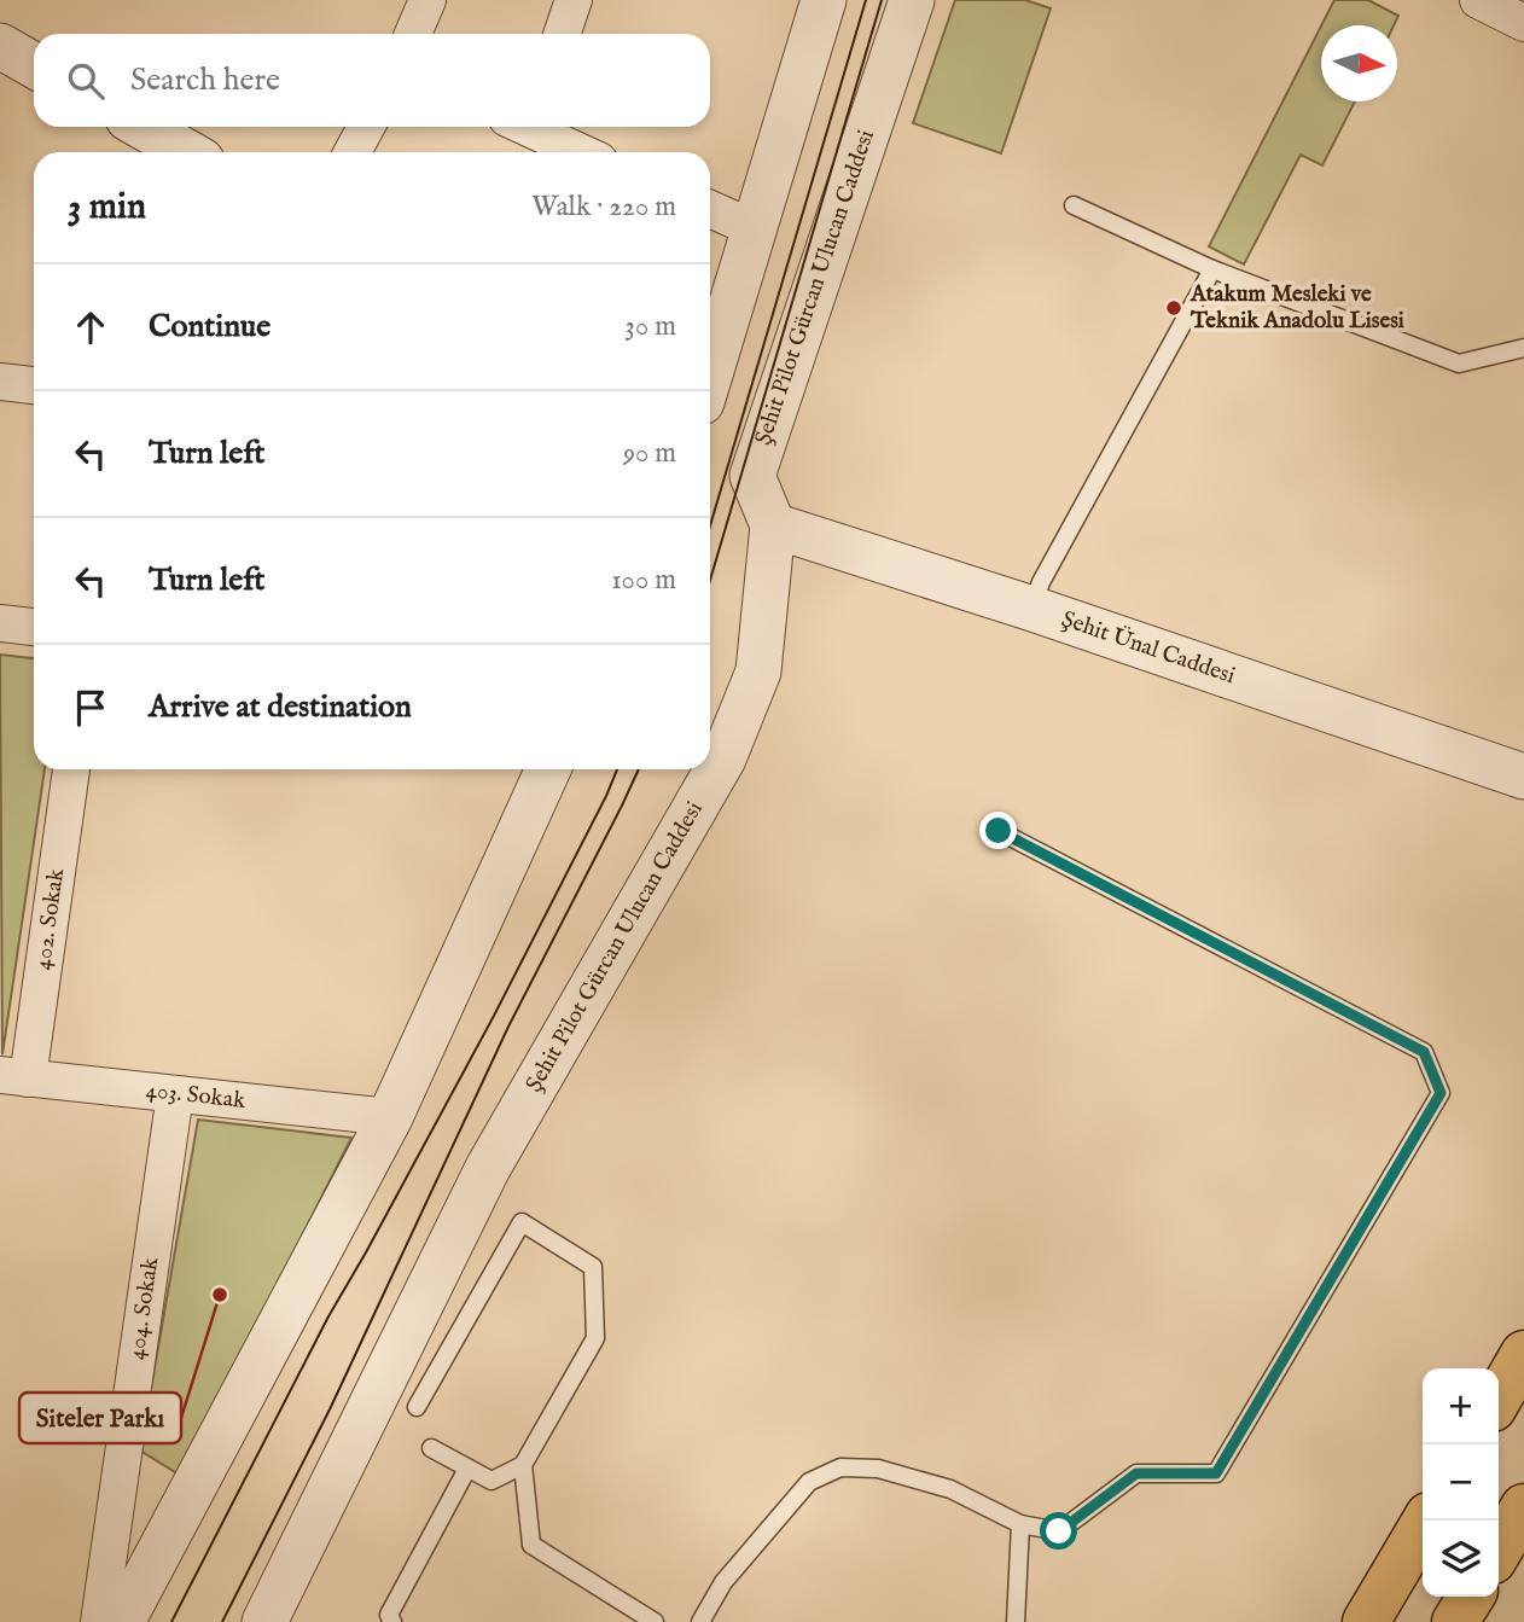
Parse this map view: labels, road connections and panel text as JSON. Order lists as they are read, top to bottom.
{
  "streets": {
    "street": [
      "Şehit Pilot Gürcan Ulucan Caddesi",
      "Şehit Ünal Caddesi",
      "402. Sokak",
      "403. Sokak",
      "404. Sokak"
    ]
  },
  "crossings": [
    ["Şehit Pilot Gürcan Ulucan Caddesi", "Şehit Ünal Caddesi"],
    ["402. Sokak", "403. Sokak"],
    ["403. Sokak", "404. Sokak"]
  ],
  "places": ["Atakum Mesleki ve Teknik Anadolu Lisesi", "Siteler Parkı"],
  "north": "right",
  "page": {
    "search": "Search here",
    "heading": ["3 min", "Walk · 220 m"],
    "list": [
      ["Continue", "30 m"],
      ["Turn left", "90 m"],
      ["Turn left", "100 m"],
      "Arrive at destination"
    ],
    "map_buttons": ["+", "−"]
  }
}
